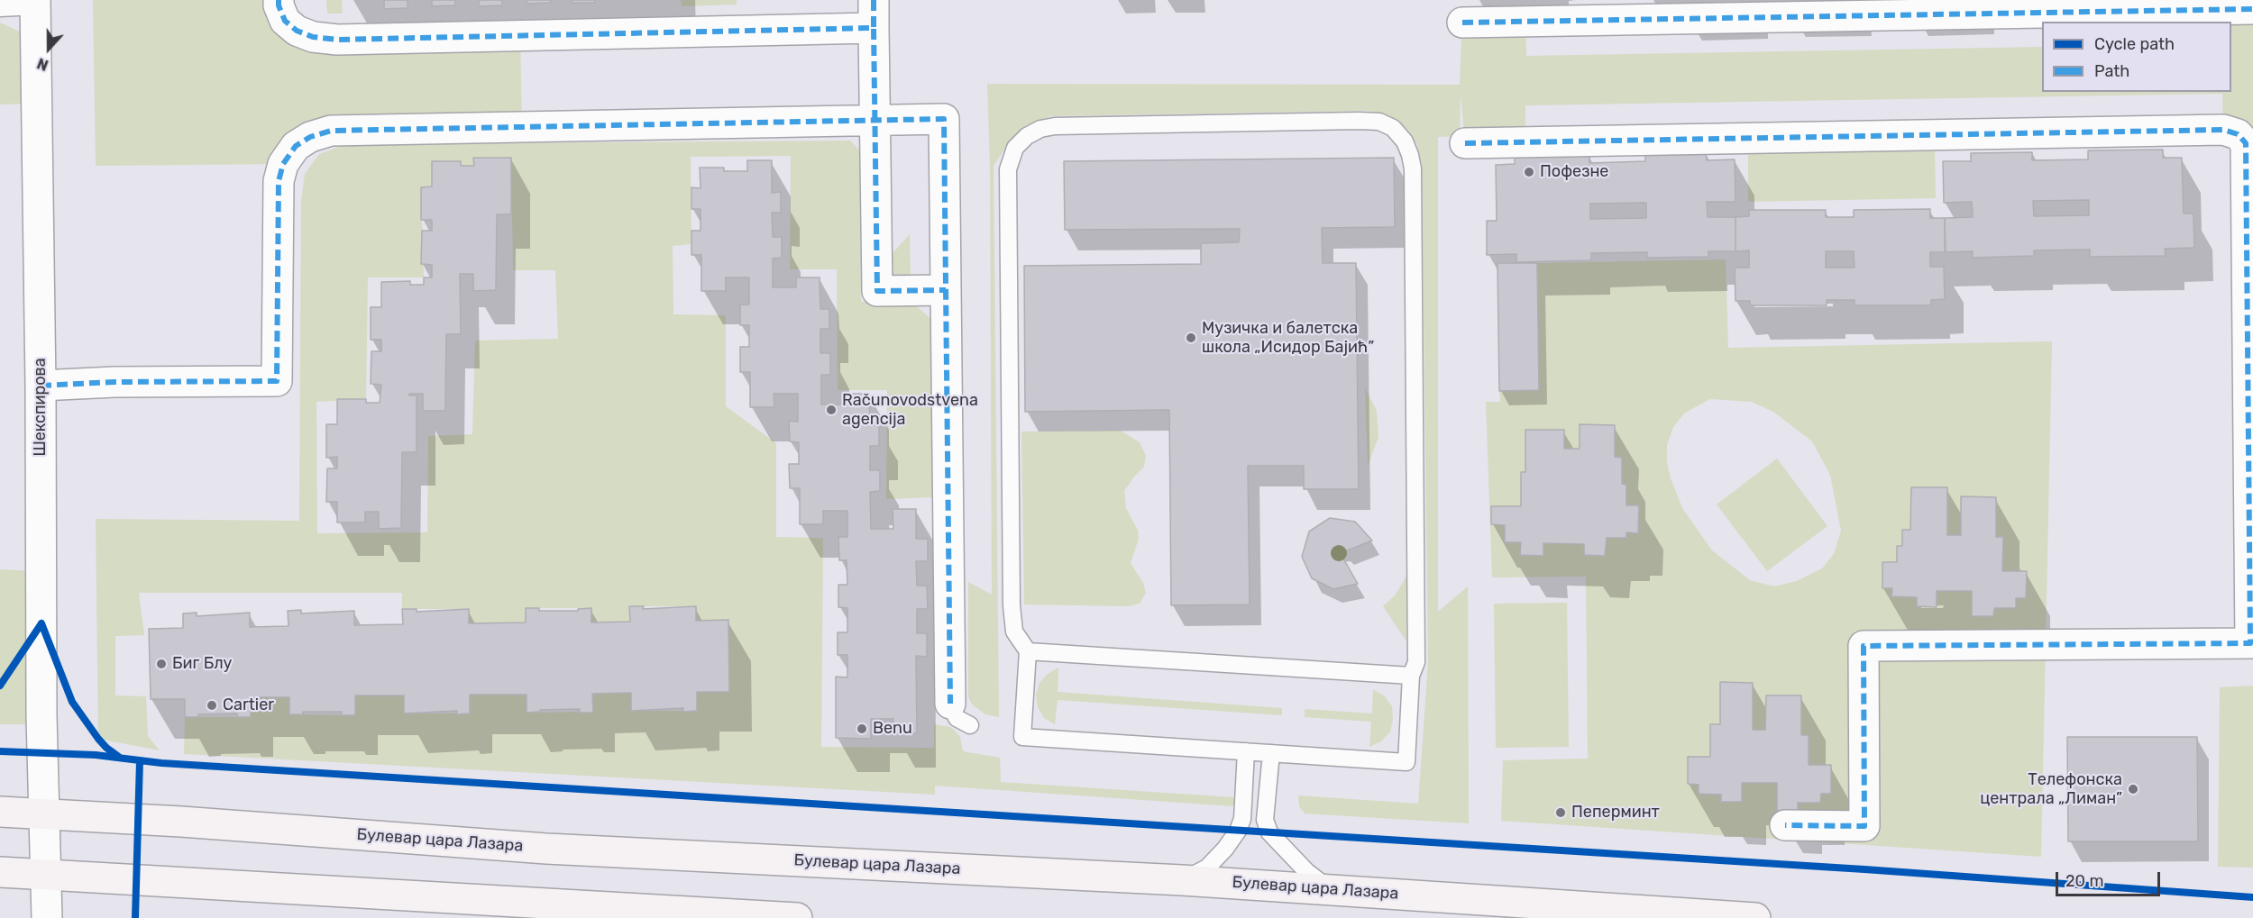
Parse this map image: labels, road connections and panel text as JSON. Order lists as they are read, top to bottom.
{
  "streets": {
    "main road": ["Булевар цара Лазара"],
    "street": ["Шекспирова"]
  },
  "crossings": [
    ["Шекспирова", "Булевар цара Лазара"]
  ],
  "places": [
    "Пофезне",
    "Музичка и балетска школа „Исидор Бајић”",
    "Računovodstvena agencija",
    "Биг Блу",
    "Cartier",
    "Benu",
    "Телефонска централа „Лиман”",
    "Пеперминт"
  ],
  "legend": ["Cycle path", "Path"],
  "scale_bar": "20 m",
  "north": "bottom"
}
